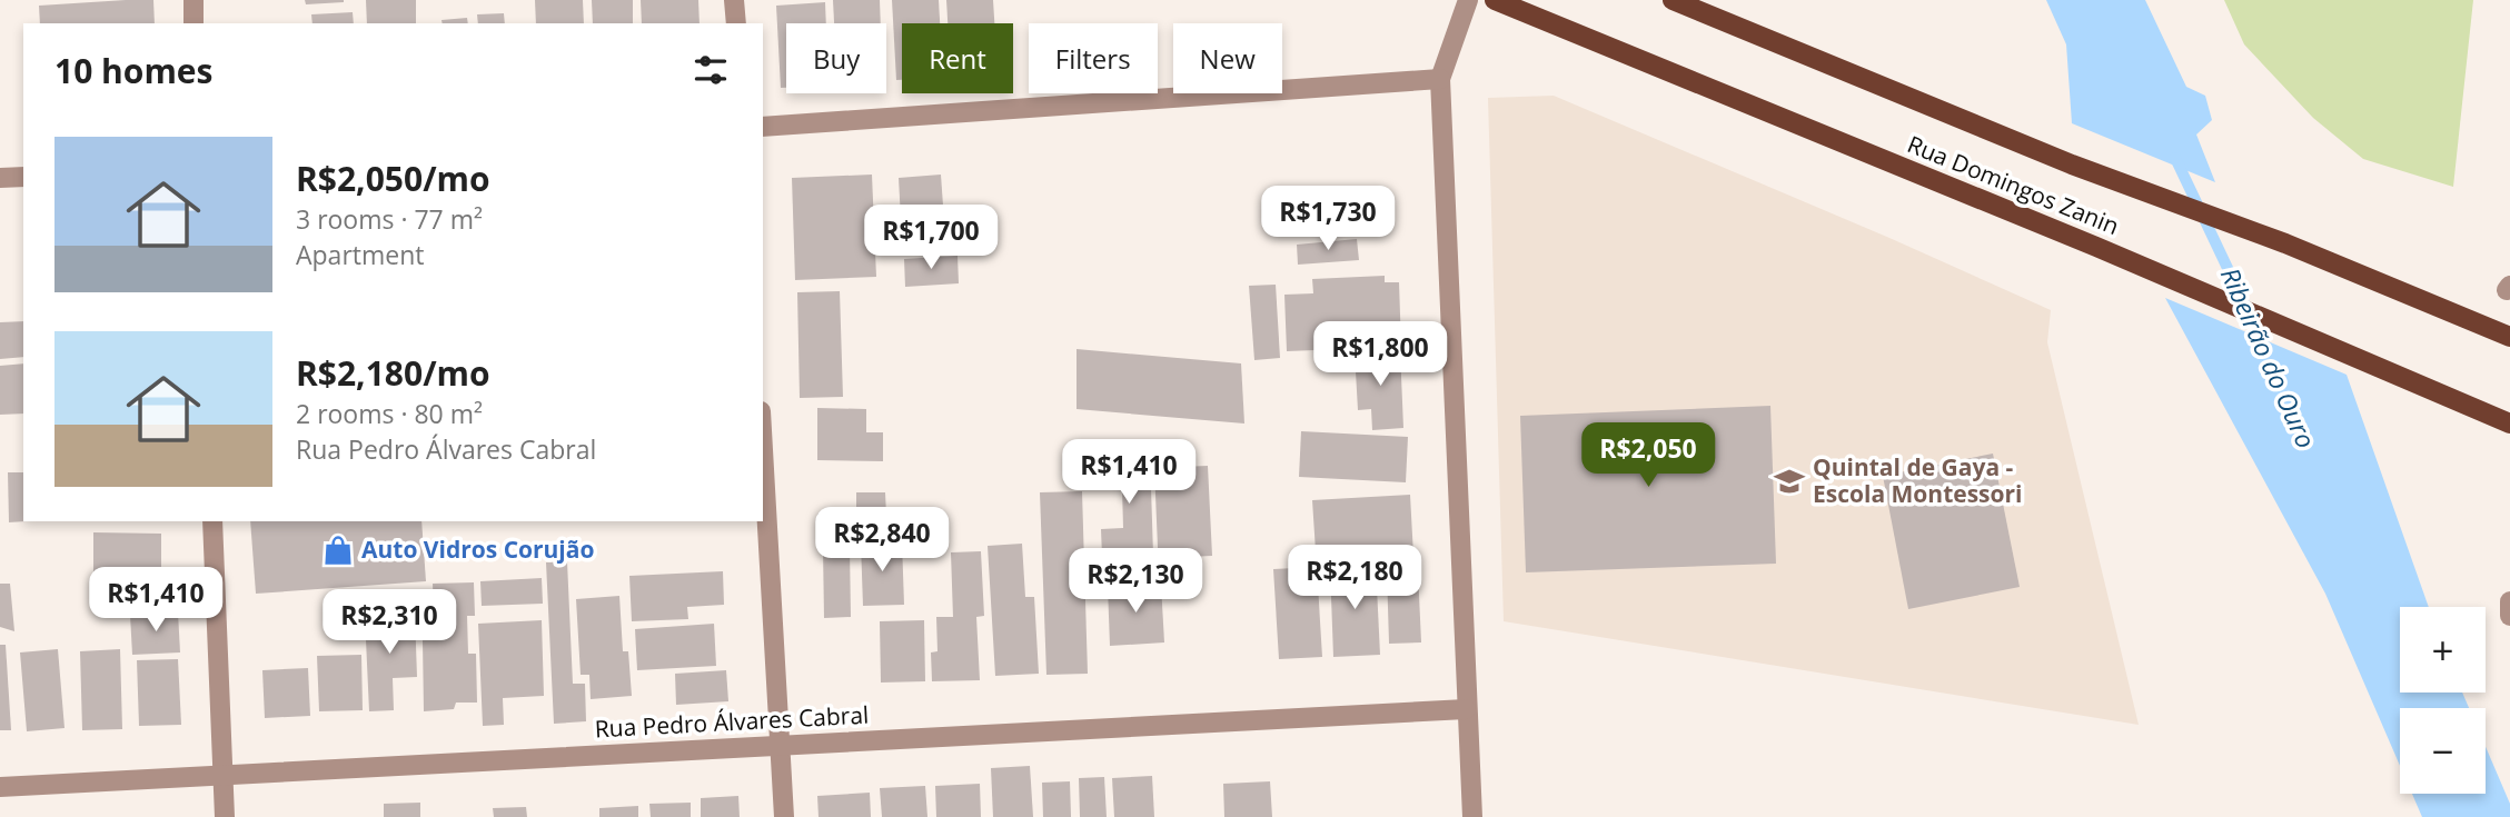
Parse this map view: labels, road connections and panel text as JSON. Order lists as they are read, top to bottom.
{
  "streets": {
    "main road": ["Rua Domingos Zanin"],
    "street": ["Rua Pedro Álvares Cabral"]
  },
  "water": ["Ribeirão do Ouro"],
  "places": {
    "school or university": ["Quintal de Gaya - Escola Montessori"],
    "shop": ["Auto Vidros Corujão"]
  },
  "page": {
    "chip": [
      "Buy",
      "Rent",
      "Filters",
      "New"
    ],
    "heading": "10 homes",
    "list": [
      {
        "name": "R$2,050/mo",
        "note": "3 rooms · 77 m² · Apartment"
      },
      {
        "name": "R$2,180/mo",
        "note": "2 rooms · 80 m² · Rua Pedro Álvares Cabral"
      }
    ],
    "price": [
      "R$1,730",
      "R$1,700",
      "R$1,800",
      "R$2,050",
      "R$1,410",
      "R$2,840",
      "R$2,180",
      "R$2,130",
      "R$1,410",
      "R$2,310"
    ],
    "map_buttons": ["+", "−"]
  }
}
